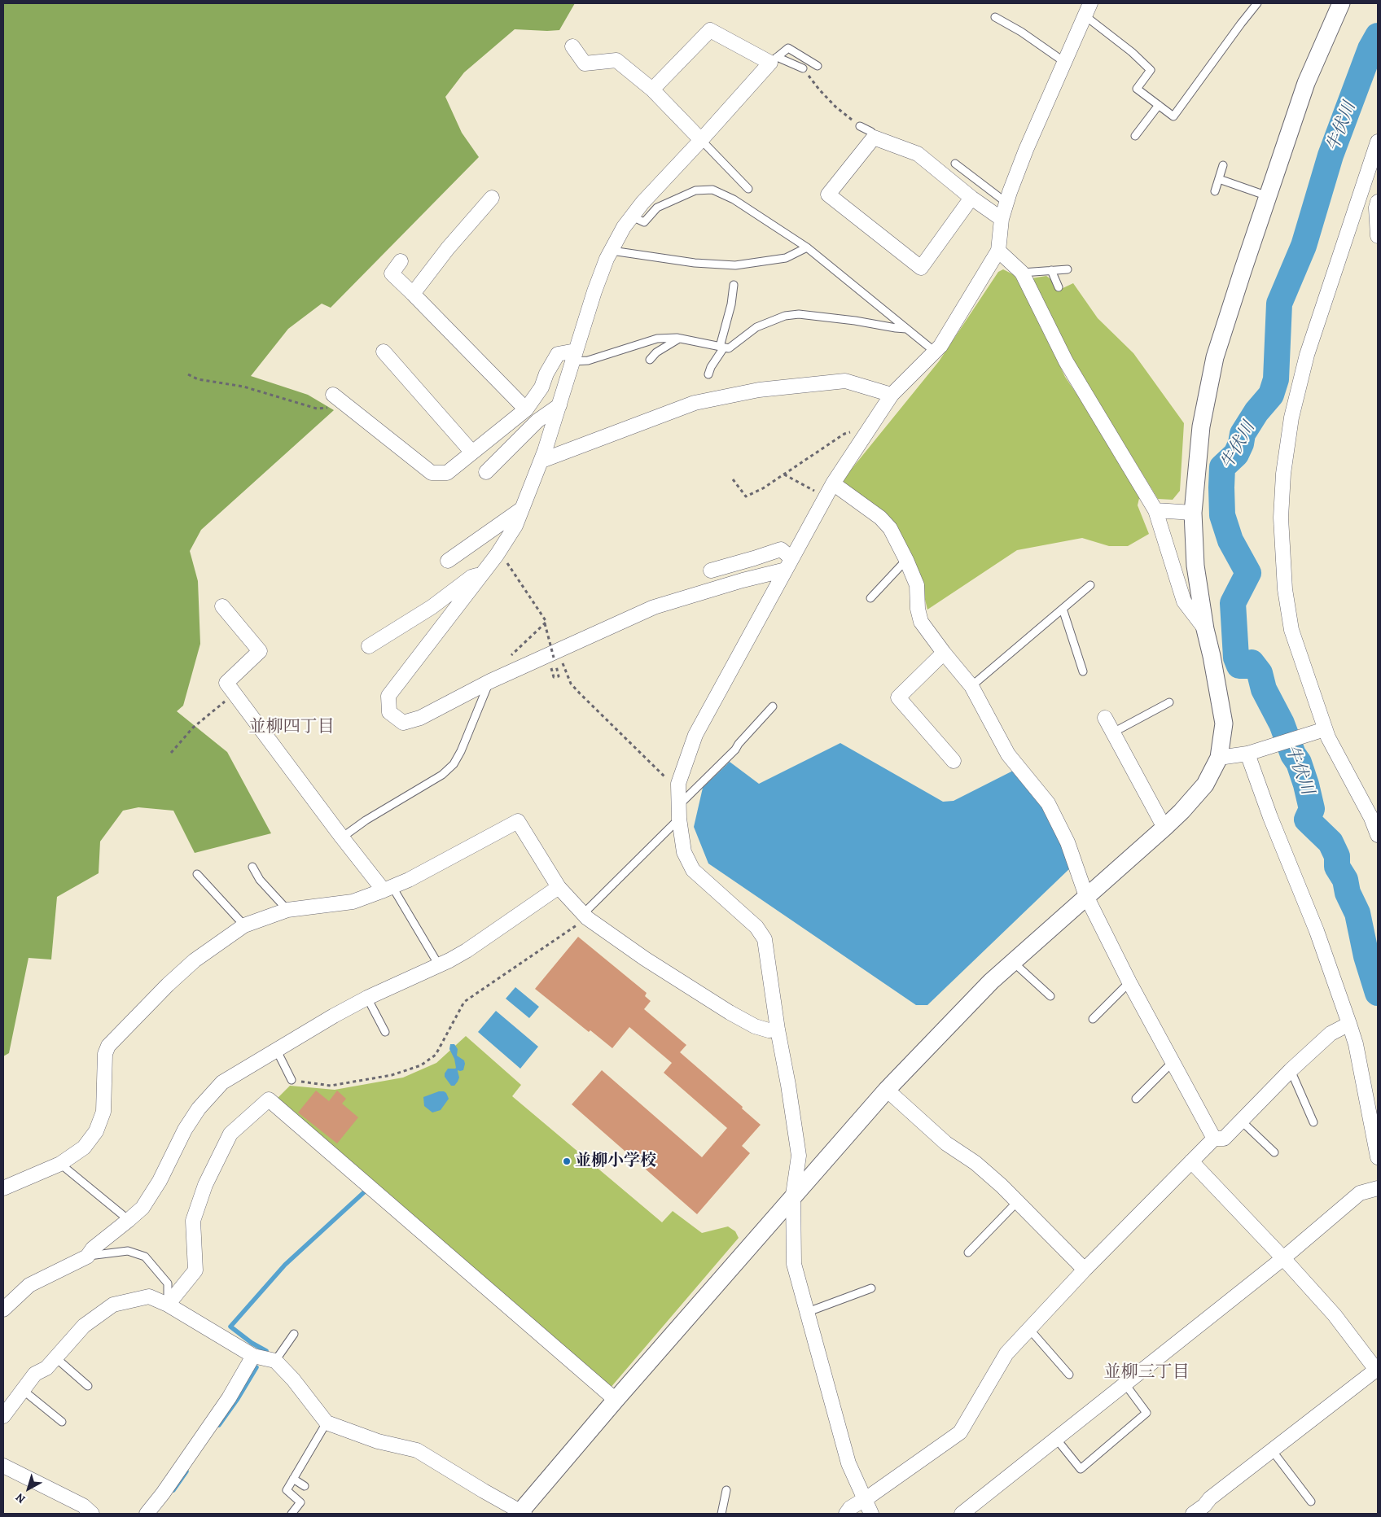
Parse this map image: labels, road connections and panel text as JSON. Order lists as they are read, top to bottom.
{
  "districts": ["並柳四丁目", "並柳三丁目"],
  "water": ["牛伏川"],
  "places": ["並柳小学校"],
  "north": "bottom left"
}
